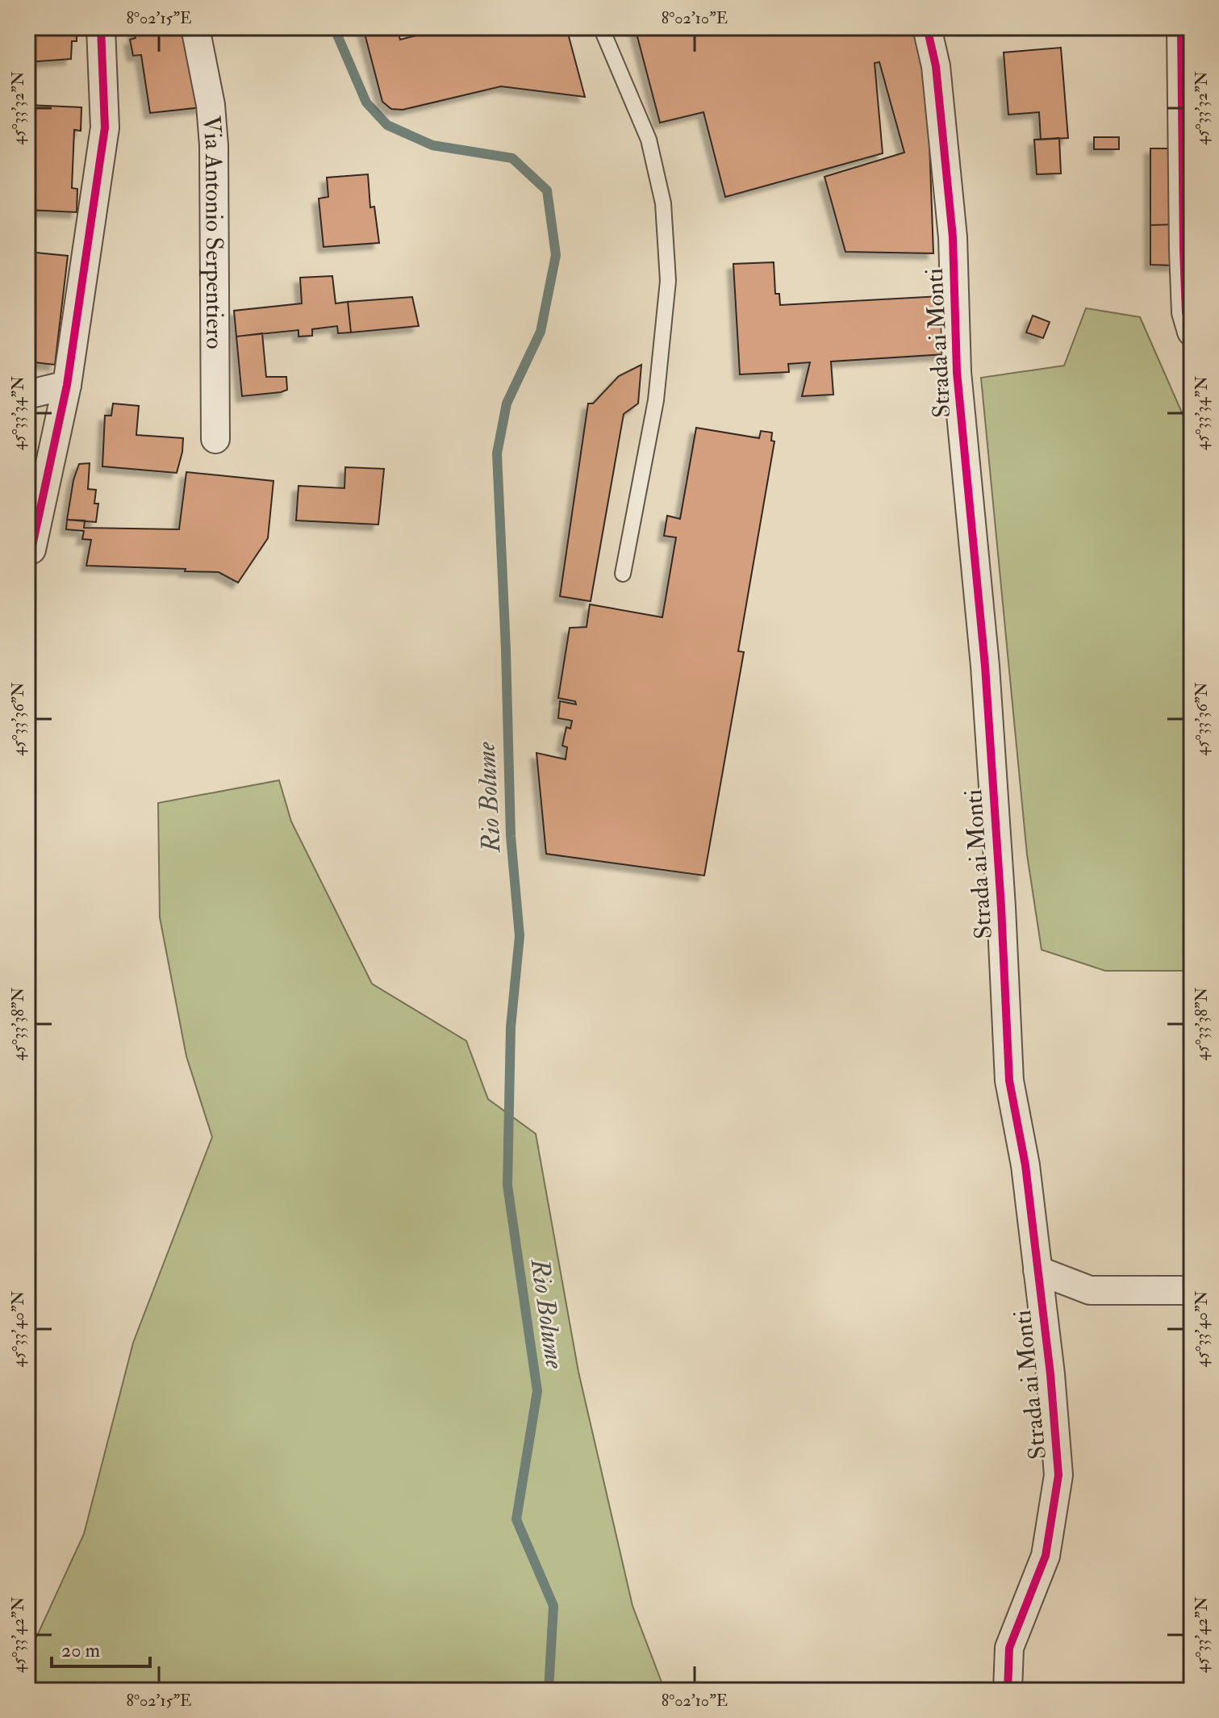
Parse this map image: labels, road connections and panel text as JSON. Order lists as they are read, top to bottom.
{
  "streets": {
    "street": ["Via Antonio Serpentiero", "Strada ai Monti"]
  },
  "water": ["Rio Bolume"],
  "scale_bar": "20 m",
  "coordinates": [
    "8°02'15\"E",
    "8°02'10\"E",
    "45°33'32\"N",
    "45°33'34\"N",
    "45°33'36\"N",
    "45°33'38\"N",
    "45°33'40\"N",
    "45°33'42\"N"
  ]
}
